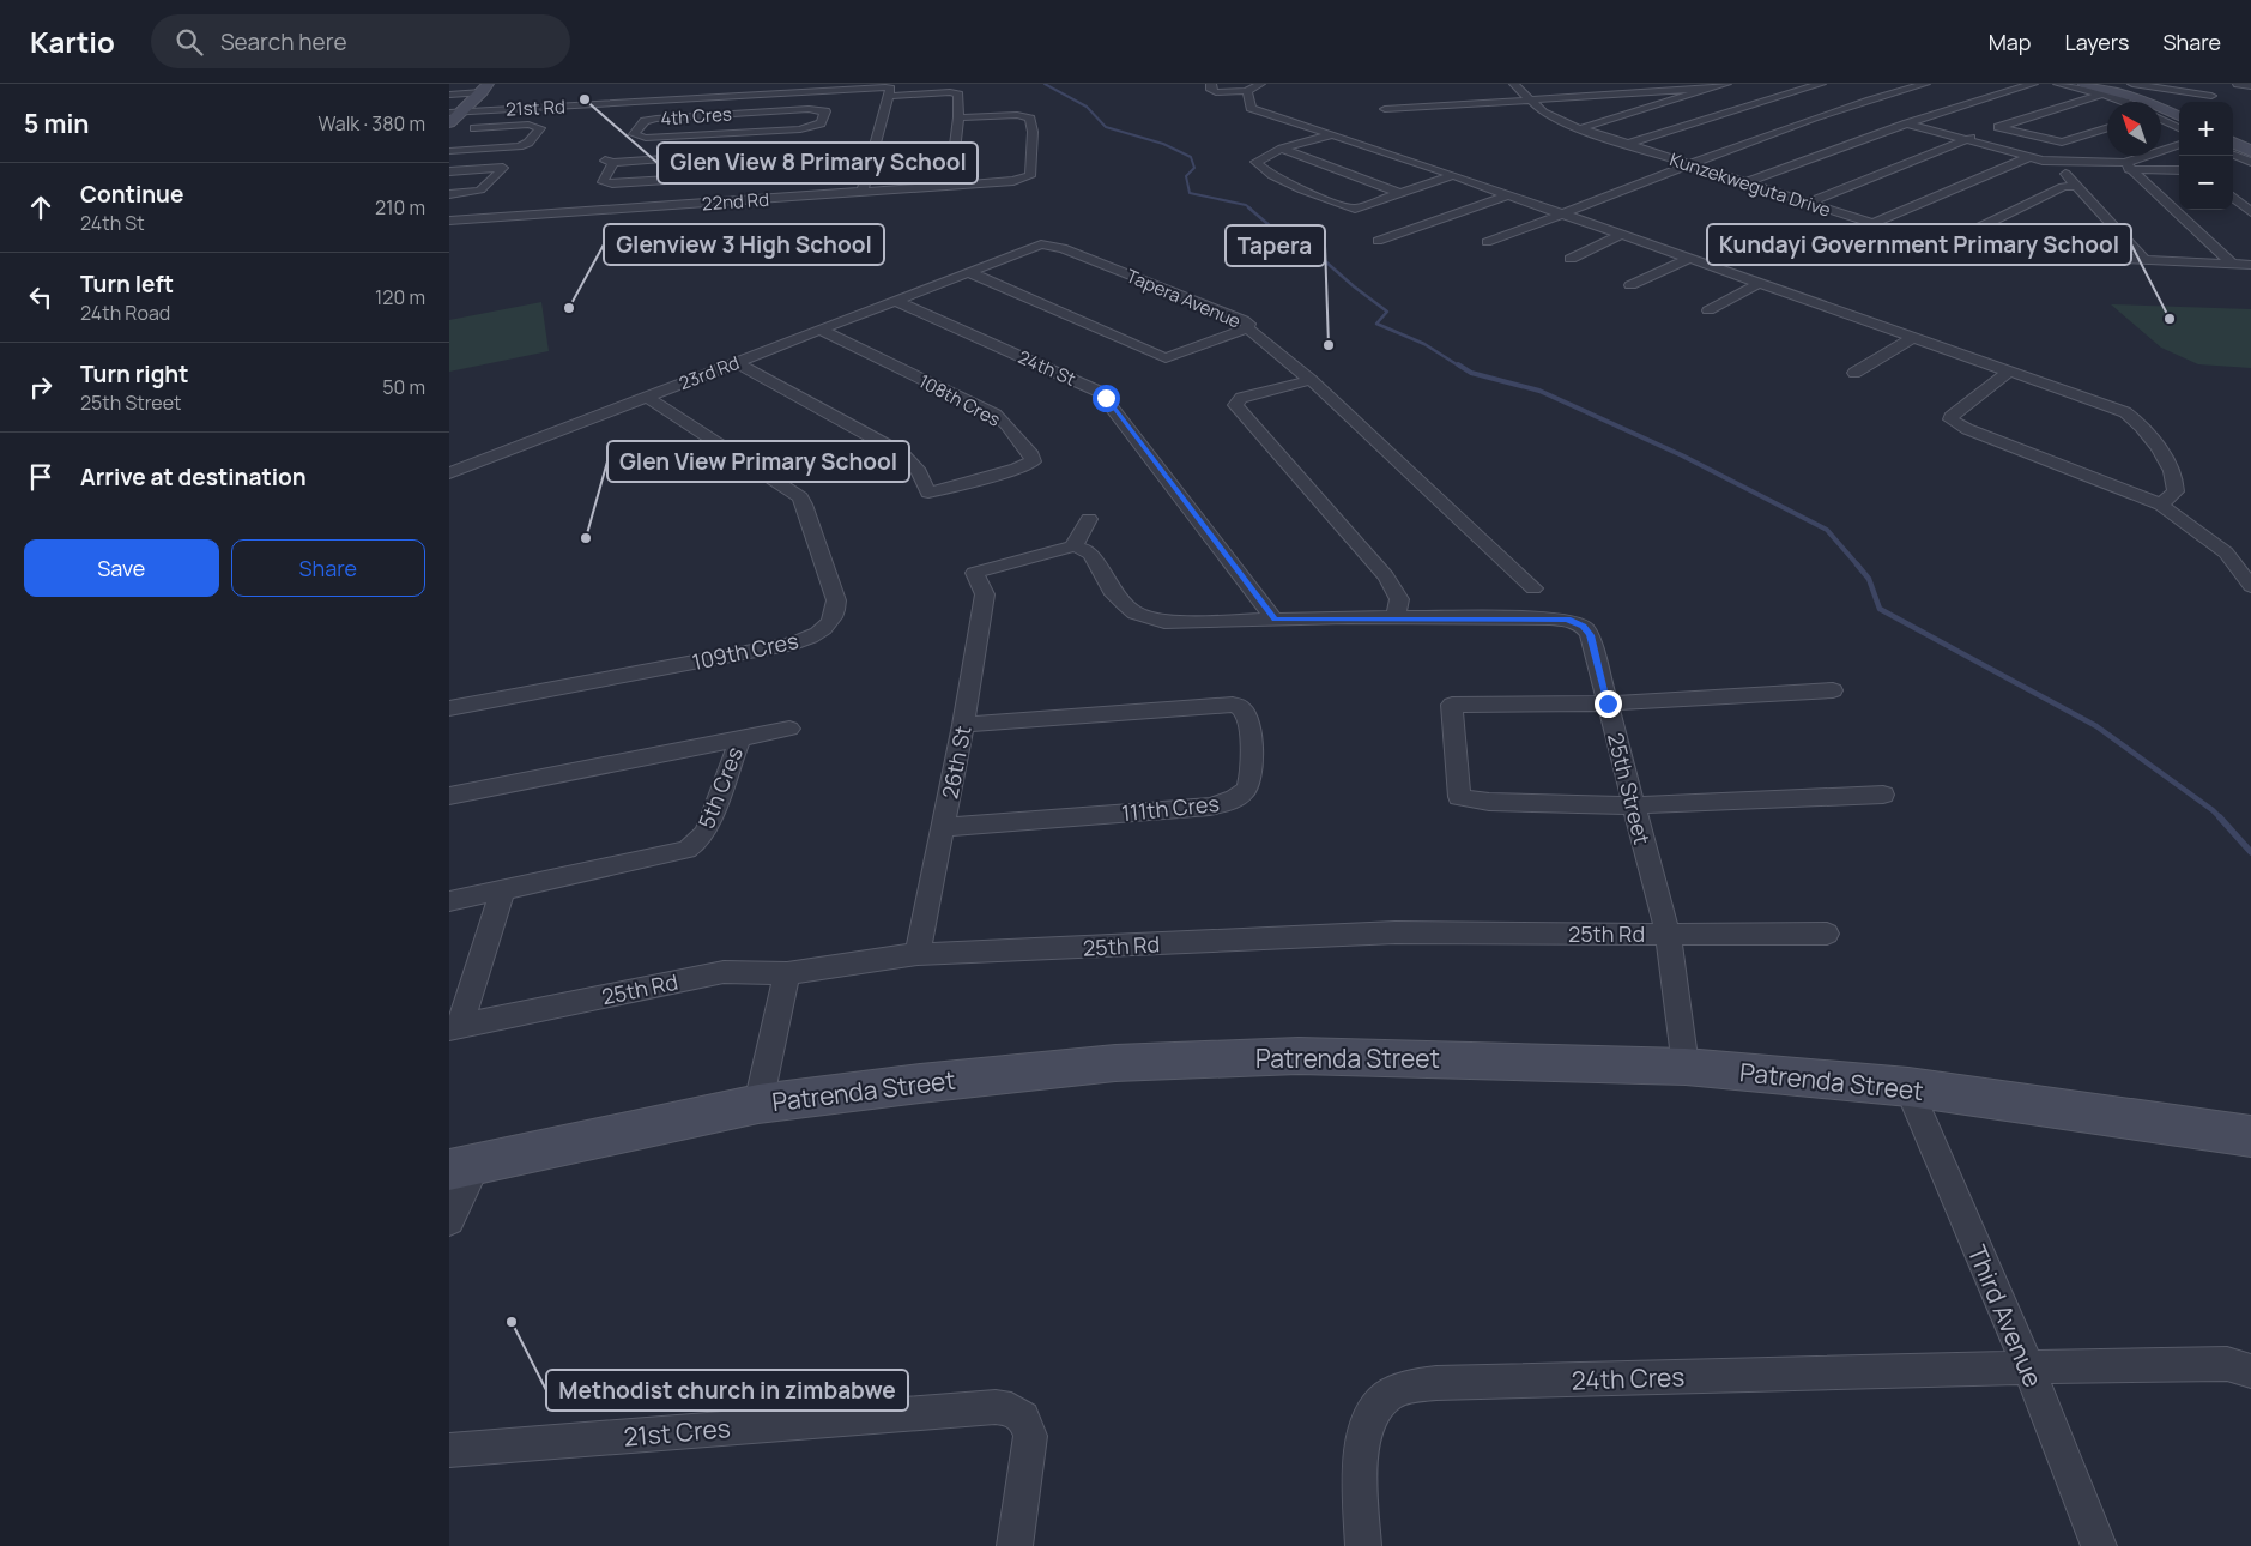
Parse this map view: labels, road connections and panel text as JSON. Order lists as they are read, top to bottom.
{
  "streets": {
    "street": [
      "21st Rd",
      "4th Cres",
      "Kunzekweguta Drive",
      "22nd Rd",
      "Tapera Avenue",
      "24th St",
      "23rd Rd",
      "108th Cres",
      "109th Cres",
      "26th St",
      "5th Cres",
      "25th Street",
      "111th Cres",
      "25th Rd",
      "Patrenda Street",
      "Third Avenue",
      "24th Cres",
      "21st Cres"
    ]
  },
  "crossings": [
    ["Tapera Avenue", "23rd Rd"],
    ["24th St", "23rd Rd"],
    ["23rd Rd", "108th Cres"],
    ["23rd Rd", "109th Cres"],
    ["26th St", "111th Cres"],
    ["26th St", "25th Rd"],
    ["25th Street", "25th Rd"],
    ["25th Rd", "Patrenda Street"],
    ["Patrenda Street", "Third Avenue"],
    ["Third Avenue", "24th Cres"]
  ],
  "places": [
    "Glen View 8 Primary School",
    "Glenview 3 High School",
    "Kundayi Government Primary School",
    "Tapera",
    "Glen View Primary School",
    "Methodist church in zimbabwe"
  ],
  "north": "top left",
  "page": {
    "header": "Kartio",
    "search": "Search here",
    "nav": ["Map", "Layers", "Share"],
    "heading": ["5 min", "Walk · 380 m"],
    "map_buttons": ["+", "−"],
    "list": [
      ["Continue", "24th St", "210 m"],
      ["Turn left", "24th Road", "120 m"],
      ["Turn right", "25th Street", "50 m"],
      "Arrive at destination"
    ],
    "buttons": ["Save", "Share"]
  }
}
